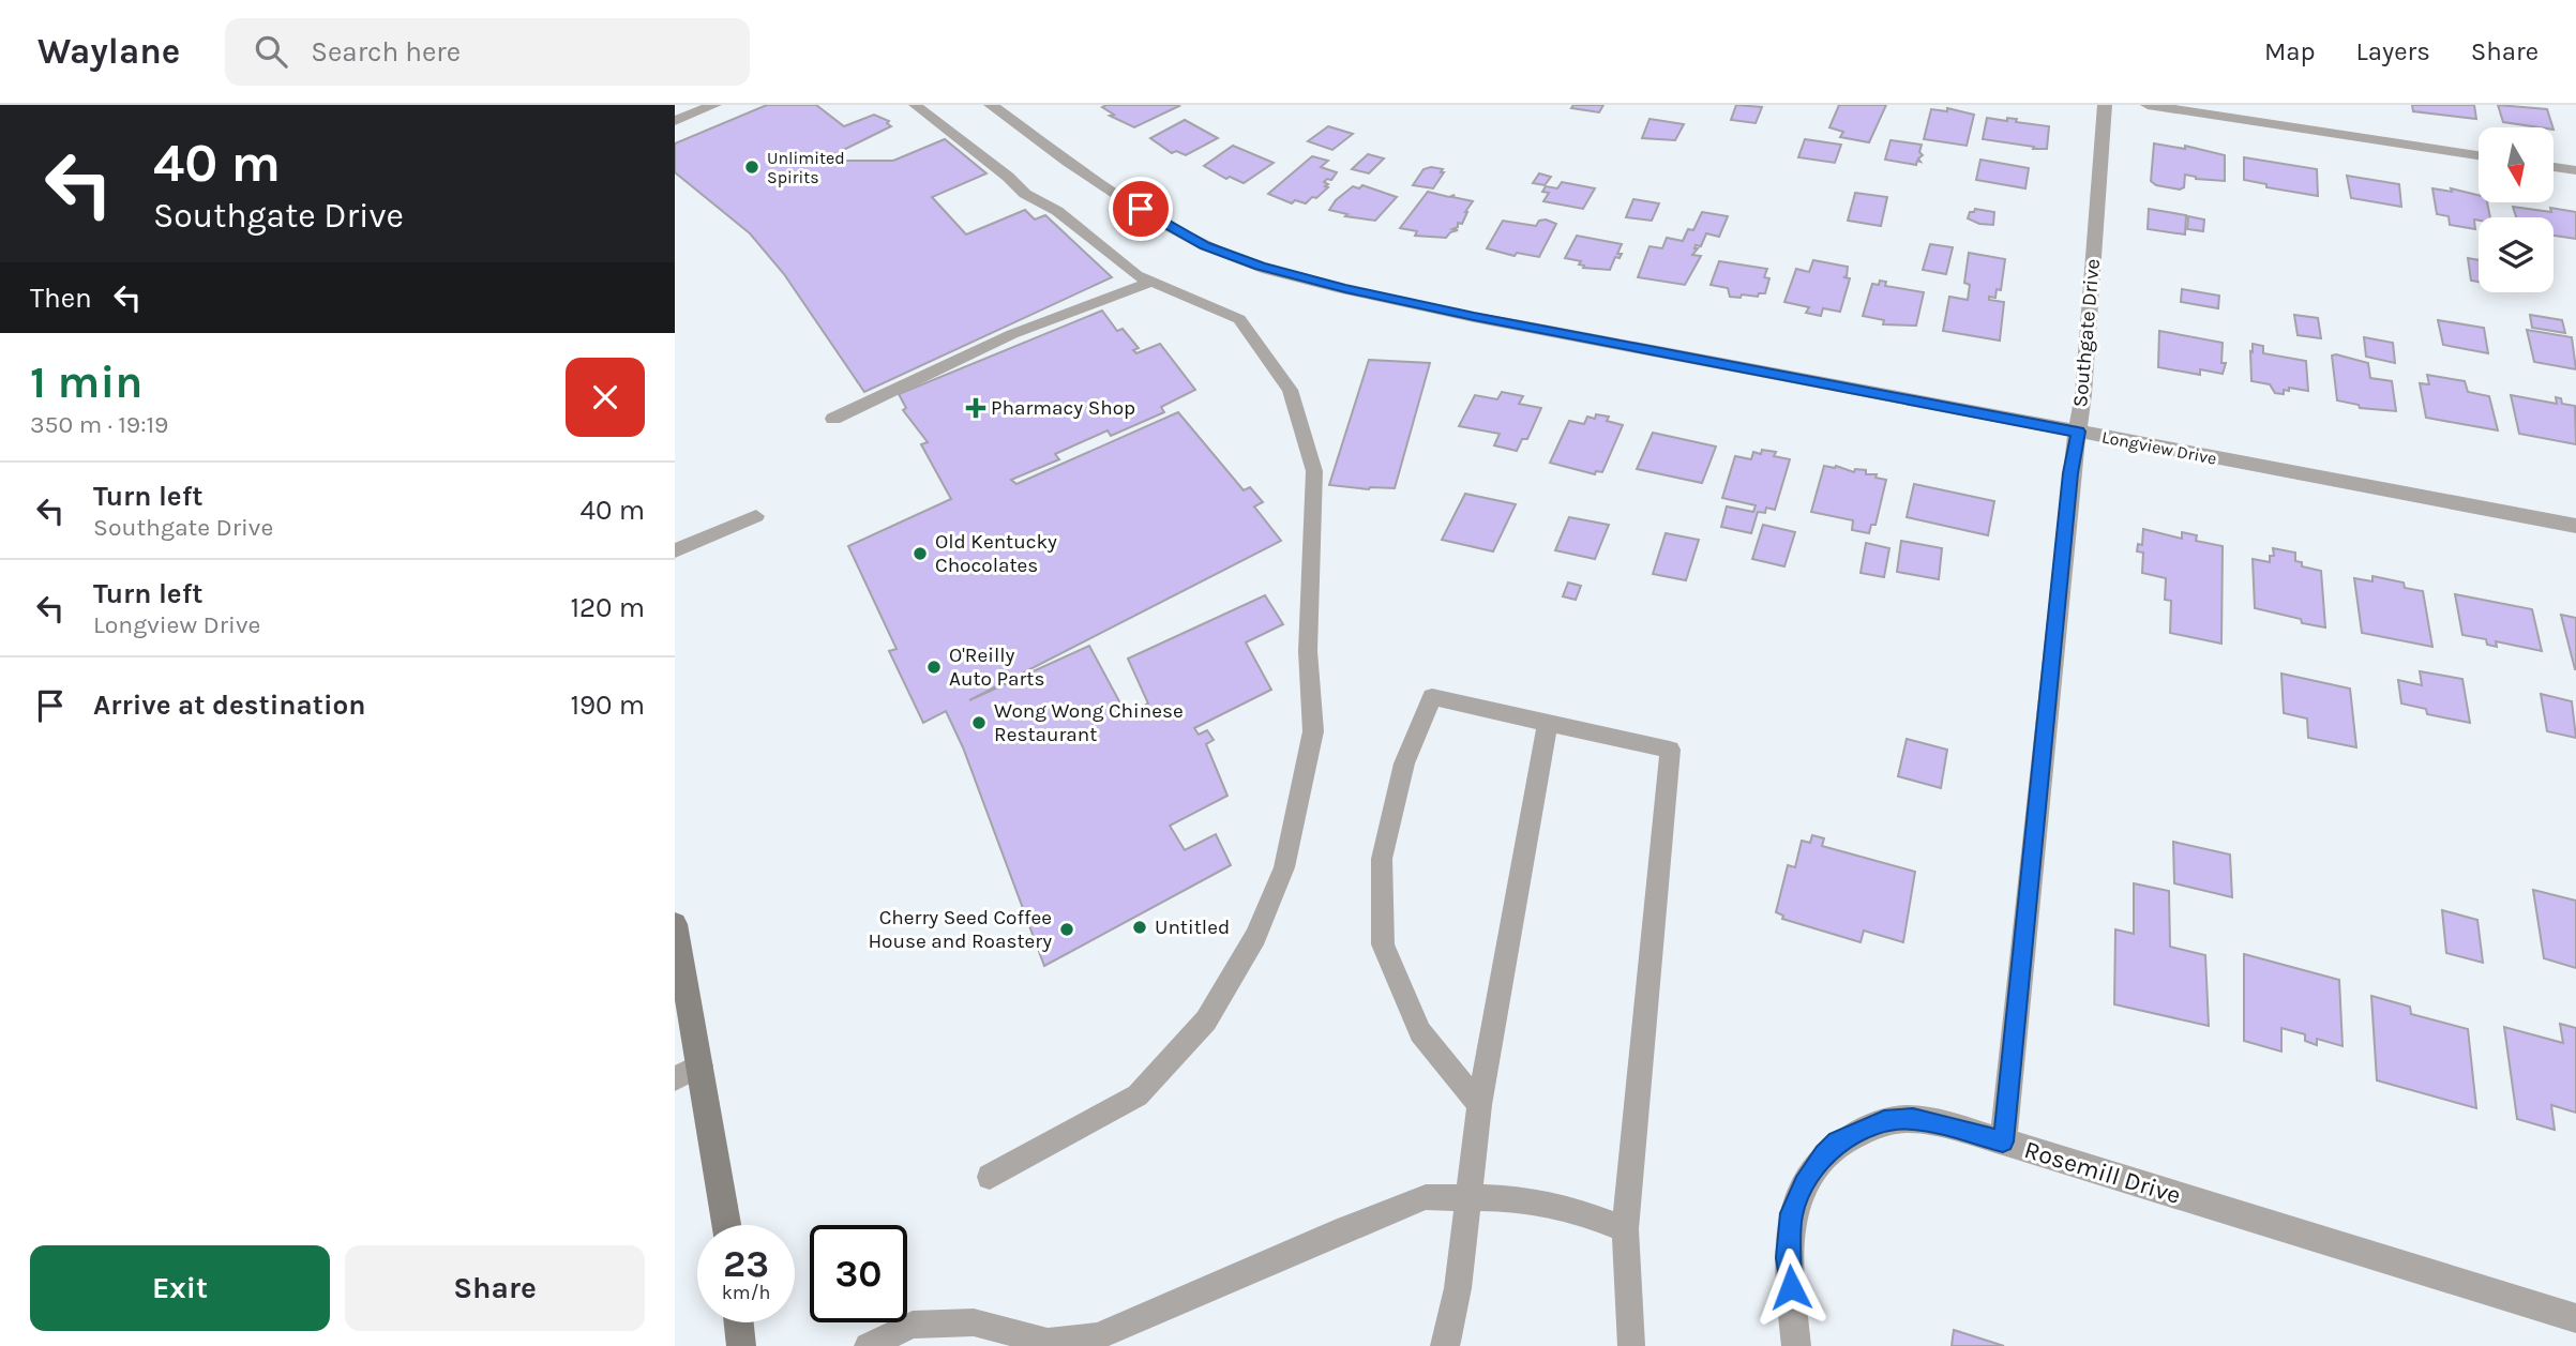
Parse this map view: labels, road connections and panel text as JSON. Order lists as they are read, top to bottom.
{
  "streets": {
    "street": ["Southgate Drive", "Longview Drive", "Rosemill Drive"]
  },
  "crossings": [
    ["Southgate Drive", "Longview Drive"],
    ["Southgate Drive", "Rosemill Drive"]
  ],
  "places": {
    "other": [
      "Unlimited Spirits",
      "Old Kentucky Chocolates",
      "O'Reilly Auto Parts",
      "Wong Wong Chinese Restaurant",
      "Untitled",
      "Cherry Seed Coffee House and Roastery"
    ],
    "health": ["Pharmacy Shop"]
  },
  "north": "bottom",
  "page": {
    "header": "Waylane",
    "search": "Search here",
    "nav": ["Map", "Layers", "Share"],
    "turn": ["40 m", "Southgate Drive"],
    "then": "Then",
    "heading": ["1 min", "350 m · 19:19"],
    "list": [
      {
        "name": "Turn left",
        "note": "Southgate Drive",
        "value": "40 m"
      },
      {
        "name": "Turn left",
        "note": "Longview Drive",
        "value": "120 m"
      },
      {
        "name": "Arrive at destination",
        "value": "190 m"
      }
    ],
    "speed": "23 km/h",
    "limit": "30",
    "buttons": ["Exit", "Share"]
  }
}
